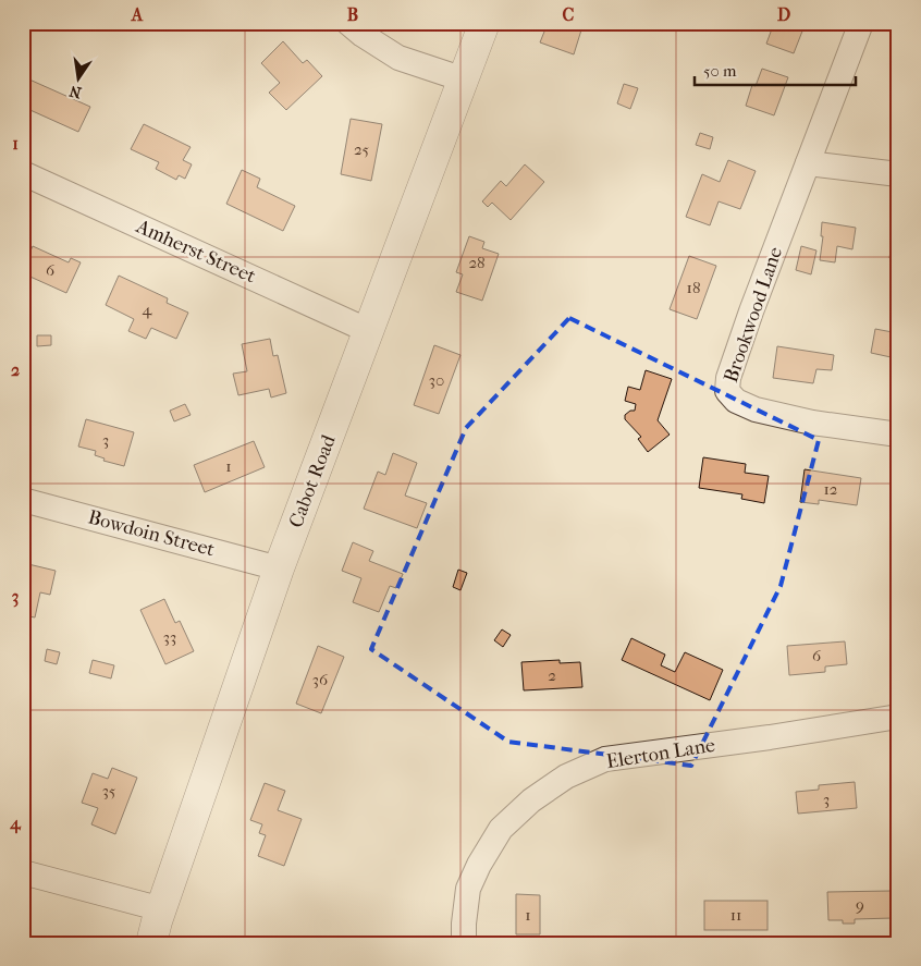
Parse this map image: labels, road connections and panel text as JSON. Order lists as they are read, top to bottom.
{
  "streets": {
    "street": [
      "Amherst Street",
      "Brookwood Lane",
      "Cabot Road",
      "Bowdoin Street",
      "Elerton Lane"
    ]
  },
  "crossings": [
    ["Amherst Street", "Cabot Road"],
    ["Cabot Road", "Bowdoin Street"]
  ],
  "house_numbers": [
    "25",
    "28",
    "6",
    "18",
    "4",
    "30",
    "3",
    "1",
    "12",
    "33",
    "6",
    "2",
    "36",
    "35",
    "3",
    "9",
    "1",
    "11"
  ],
  "scale_bar": "50 m",
  "north": "bottom",
  "grid": {
    "columns": [
      "A",
      "B",
      "C",
      "D"
    ],
    "rows": [
      "1",
      "2",
      "3",
      "4"
    ]
  }
}
